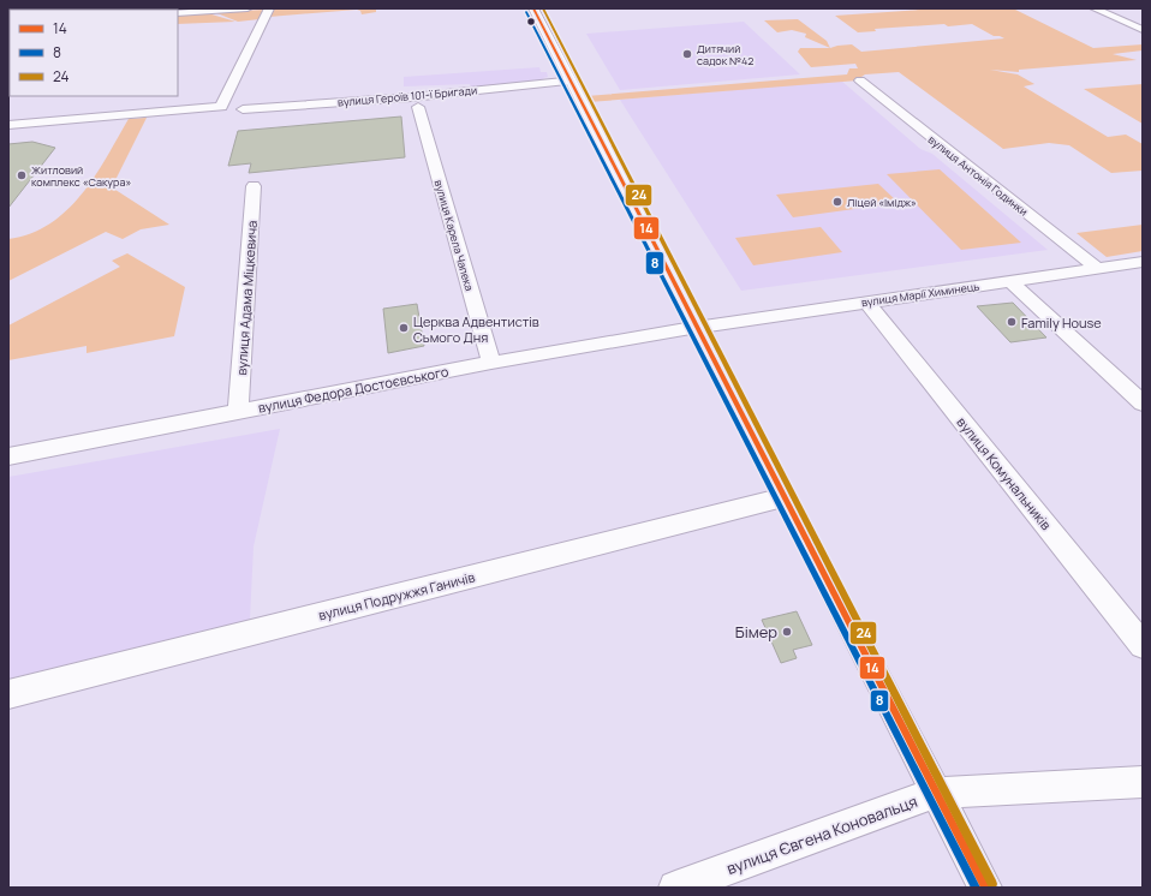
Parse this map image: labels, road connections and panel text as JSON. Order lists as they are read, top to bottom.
{
  "streets": {
    "street": [
      "вулиця Героїв 101-ї Бригади",
      "вулиця Антонія Годинки",
      "вулиця Карела Чапека",
      "вулиця Марії Химинець",
      "вулиця Адама Міцкевича",
      "вулиця Федора Достоєвського",
      "вулиця Комунальників",
      "вулиця Подружжя Ганичів",
      "вулиця Євгена Коновальця"
    ]
  },
  "crossings": [
    ["вулиця Антонія Годинки", "вулиця Марії Химинець"],
    ["вулиця Карела Чапека", "вулиця Федора Достоєвського"],
    ["вулиця Марії Химинець", "вулиця Федора Достоєвського"],
    ["вулиця Марії Химинець", "вулиця Комунальників"],
    ["вулиця Адама Міцкевича", "вулиця Федора Достоєвського"]
  ],
  "places": [
    "Дитячий садок №42",
    "Житловий комплекс «Сакура»",
    "Ліцей «Імідж»",
    "Family House",
    "Церква Адвентистів Сьмого Дня",
    "Бімер"
  ],
  "lines": ["transit line 14", "transit line 24", "transit line 8"],
  "legend": ["14", "8", "24"]
}
